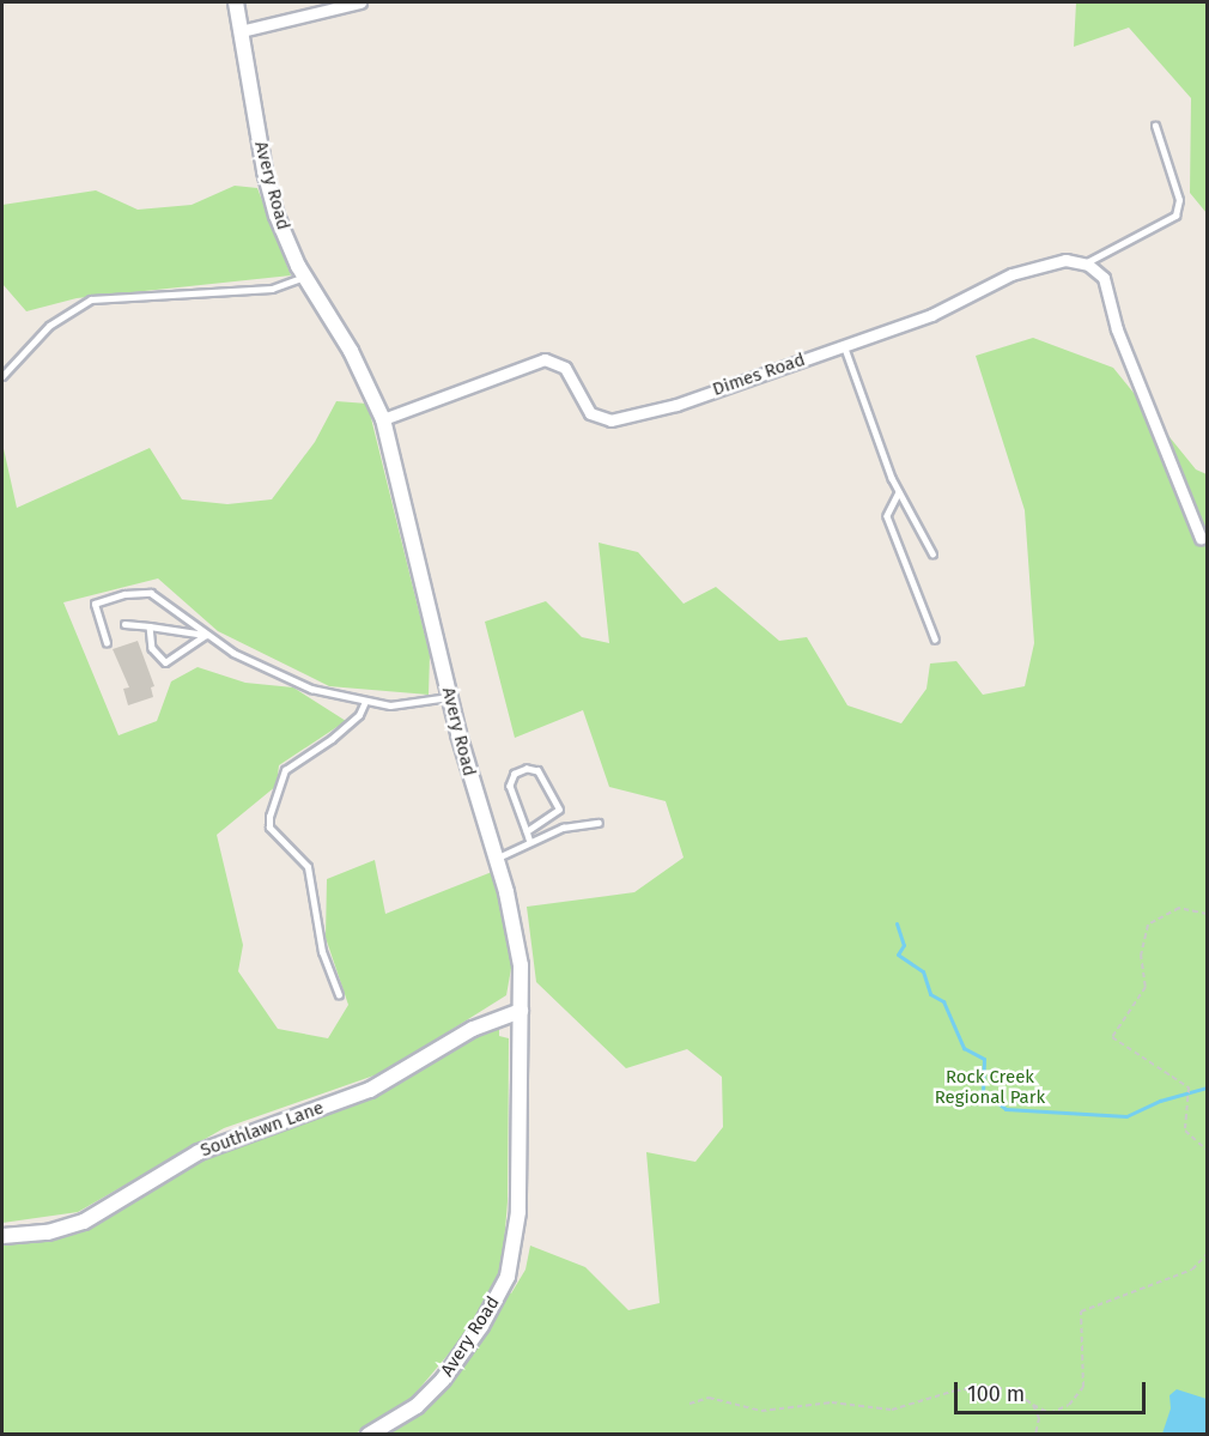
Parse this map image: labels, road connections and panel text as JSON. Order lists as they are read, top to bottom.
{
  "streets": {
    "street": ["Avery Road", "Dimes Road", "Southlawn Lane"]
  },
  "crossings": [
    ["Avery Road", "Dimes Road"],
    ["Avery Road", "Southlawn Lane"]
  ],
  "parks": ["Rock Creek Regional Park"],
  "scale_bar": "100 m"
}
